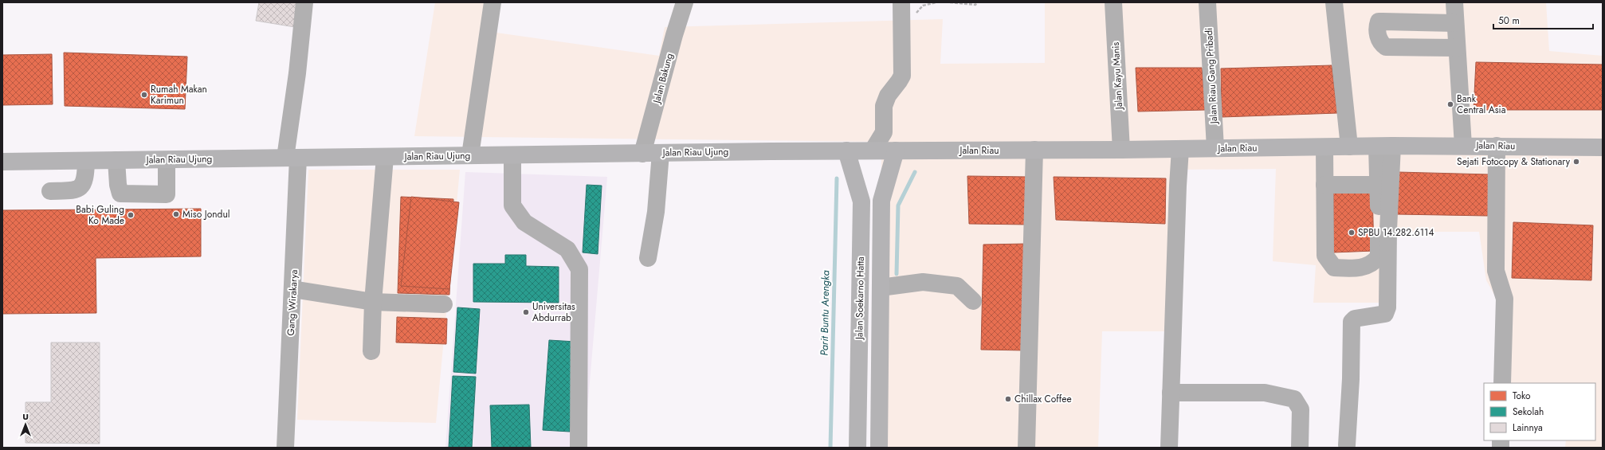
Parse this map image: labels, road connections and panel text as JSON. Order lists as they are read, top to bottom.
{
  "streets": {
    "main road": ["Jalan Riau", "Jalan Riau Ujung", "Jalan Soekarno Hatta"],
    "street": [
      "Jalan Kayu Manis",
      "Jalan Riau Gang Pribadi",
      "Jalan Bakung",
      "Gang Wirakarya"
    ]
  },
  "crossings": [
    ["Jalan Kayu Manis", "Jalan Riau"],
    ["Jalan Riau Gang Pribadi", "Jalan Riau"],
    ["Jalan Bakung", "Jalan Riau Ujung"],
    ["Jalan Riau", "Jalan Riau Ujung"],
    ["Jalan Riau Ujung", "Jalan Soekarno Hatta"],
    ["Jalan Riau Ujung", "Gang Wirakarya"]
  ],
  "water": ["Parit Buntu Arengka"],
  "places": [
    "Rumah Makan Karimun",
    "Bank Central Asia",
    "Sejati Fotocopy & Stationary",
    "Miso Jondul",
    "Babi Guling Ko Made",
    "SPBU 14.282.6114",
    "Universitas Abdurrab",
    "Chillax Coffee"
  ],
  "legend": ["Toko", "Sekolah", "Lainnya"],
  "scale_bar": "50 m",
  "north": "top"
}
